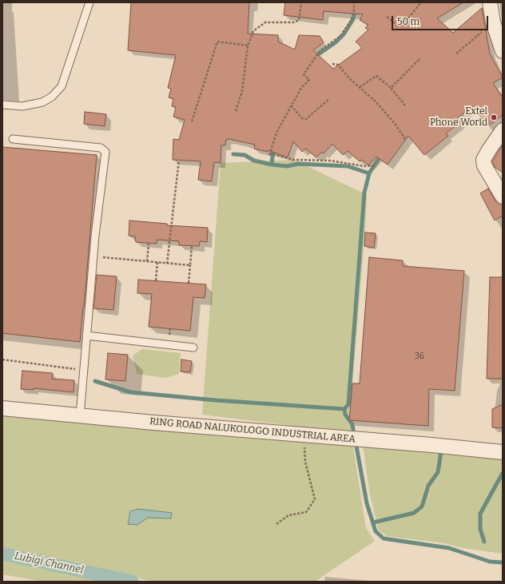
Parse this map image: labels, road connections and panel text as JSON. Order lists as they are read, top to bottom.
{
  "streets": {
    "street": ["RING ROAD NALUKOLOGO INDUSTRIAL AREA"]
  },
  "water": ["Lubigi Channel"],
  "places": ["Extel Phone World"],
  "house_numbers": ["36"],
  "scale_bar": "50 m"
}
